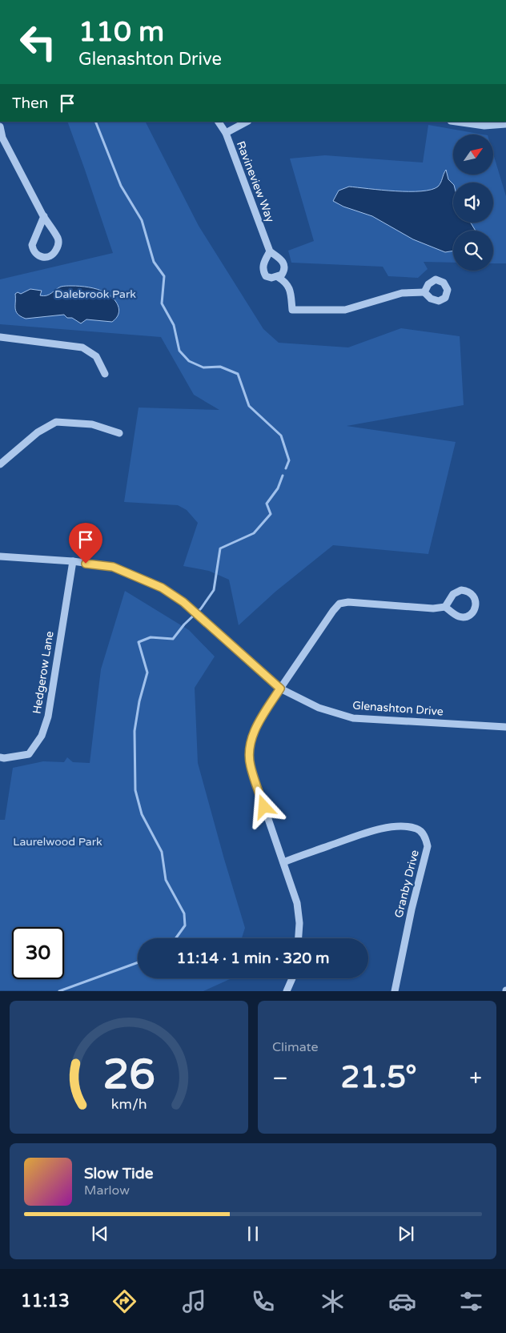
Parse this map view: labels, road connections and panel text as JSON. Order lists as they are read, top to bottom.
{
  "streets": {
    "street": [
      "Ravineview Way",
      "Hedgerow Lane",
      "Glenashton Drive",
      "Granby Drive"
    ]
  },
  "crossings": [
    ["Hedgerow Lane", "Glenashton Drive"]
  ],
  "parks": ["Dalebrook Park", "Laurelwood Park"],
  "north": "top right",
  "page": {
    "turn": ["110 m", "Glenashton Drive"],
    "then": "Then",
    "limit": "30",
    "trip": "11:14 · 1 min · 320 m",
    "tile": "Climate",
    "heat": ["−", "21.5°", "+"],
    "song": ["Slow Tide", "Marlow"],
    "tabs": "11:13",
    "gauge": ["26", "km/h"]
  }
}
